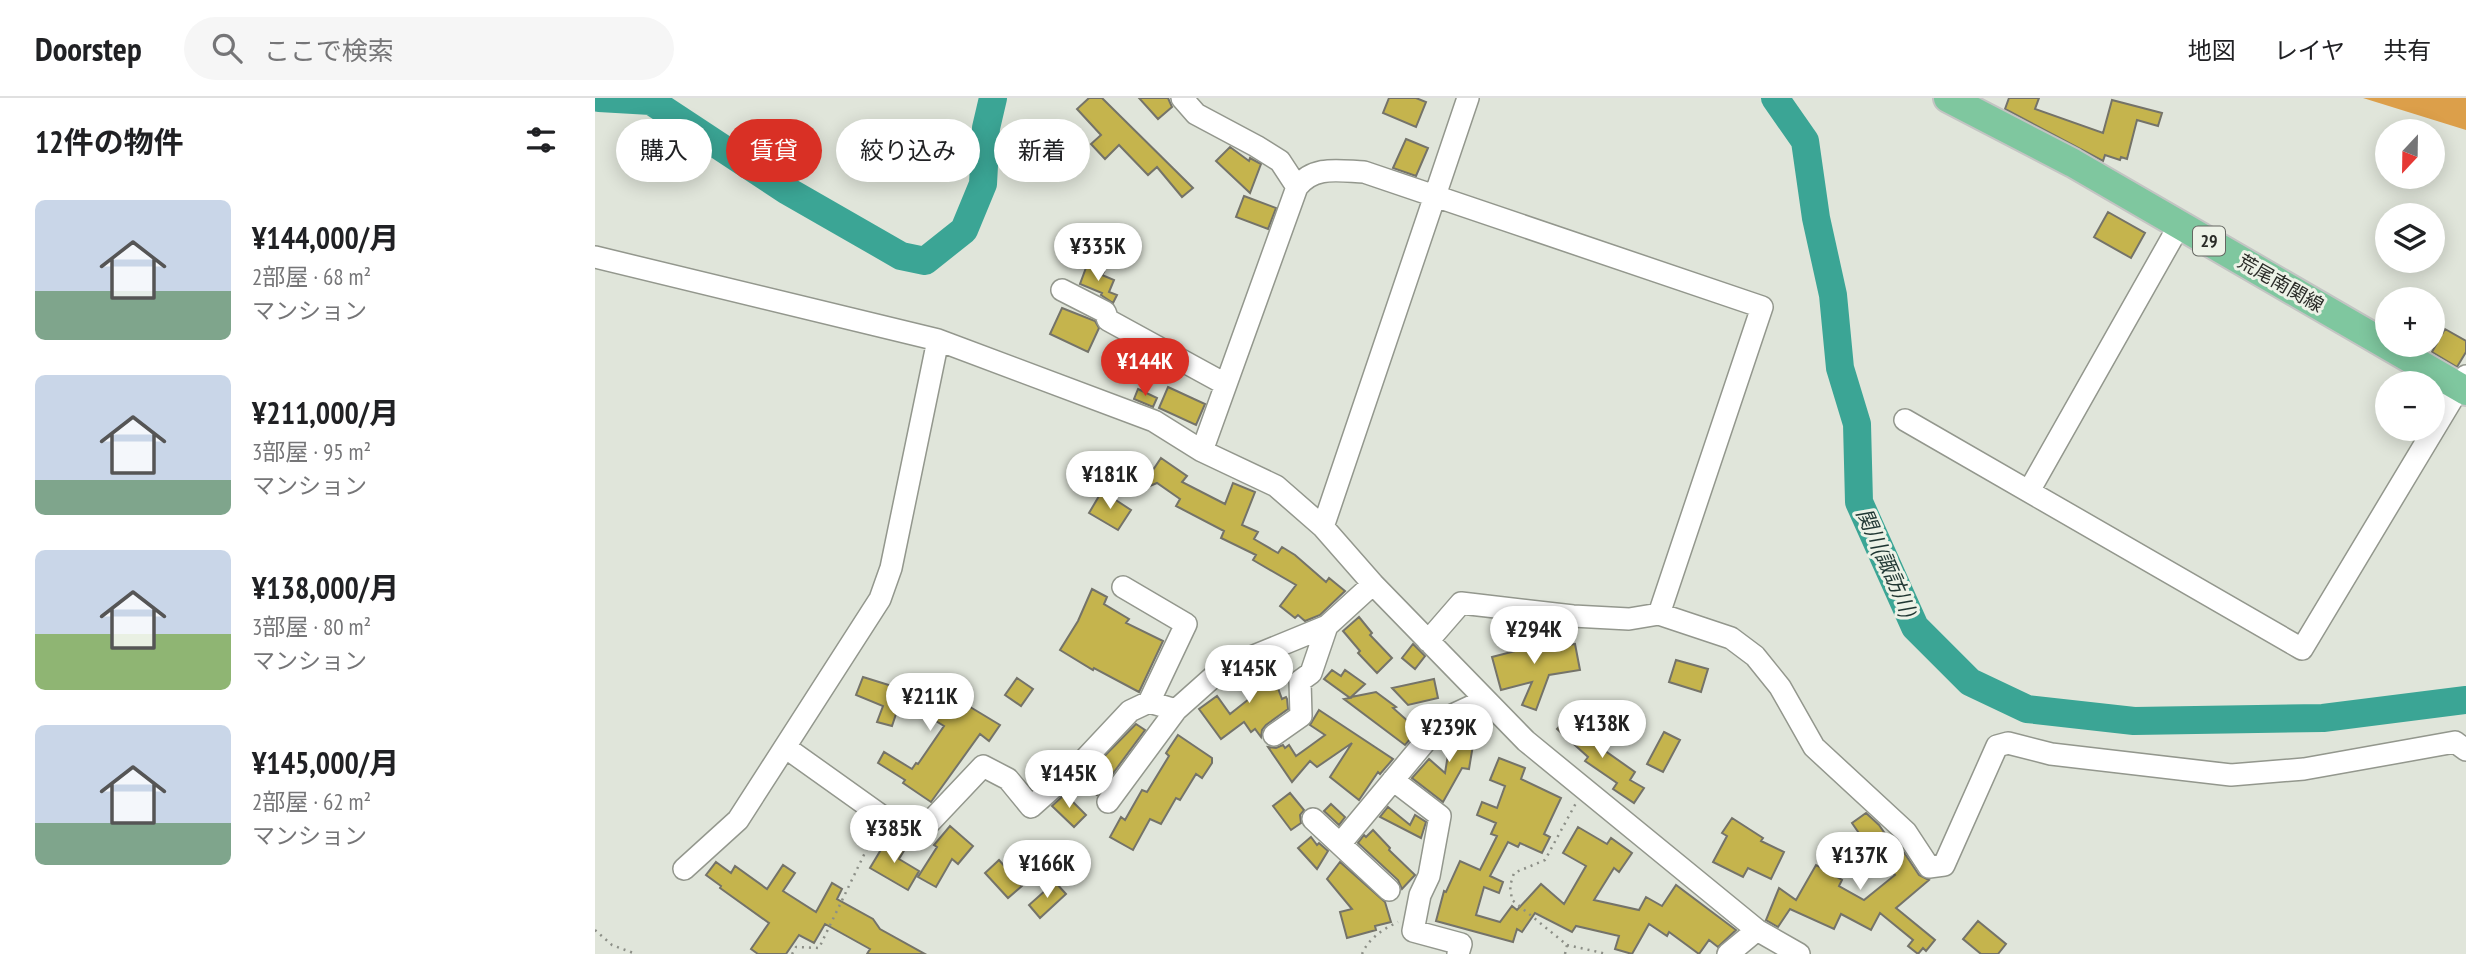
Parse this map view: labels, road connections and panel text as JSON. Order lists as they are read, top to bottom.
{
  "streets": {
    "main road": ["29", "荒尾南関線"]
  },
  "water": ["関川(諏訪川)"],
  "north": "bottom",
  "page": {
    "header": "Doorstep",
    "search": "ここで検索",
    "nav": ["地図", "レイヤ", "共有"],
    "heading": "12件の物件",
    "map_buttons": ["+", "−"],
    "chip": [
      "購入",
      "賃貸",
      "絞り込み",
      "新着"
    ],
    "list": [
      {
        "name": "¥144,000/月",
        "note": "2部屋 · 68 m² · マンション"
      },
      {
        "name": "¥211,000/月",
        "note": "3部屋 · 95 m² · マンション"
      },
      {
        "name": "¥138,000/月",
        "note": "3部屋 · 80 m² · マンション"
      },
      {
        "name": "¥145,000/月",
        "note": "2部屋 · 62 m² · マンション"
      }
    ],
    "price": [
      "¥335K",
      "¥144K",
      "¥181K",
      "¥294K",
      "¥145K",
      "¥211K",
      "¥138K",
      "¥239K",
      "¥145K",
      "¥385K",
      "¥137K",
      "¥166K"
    ]
  }
}
